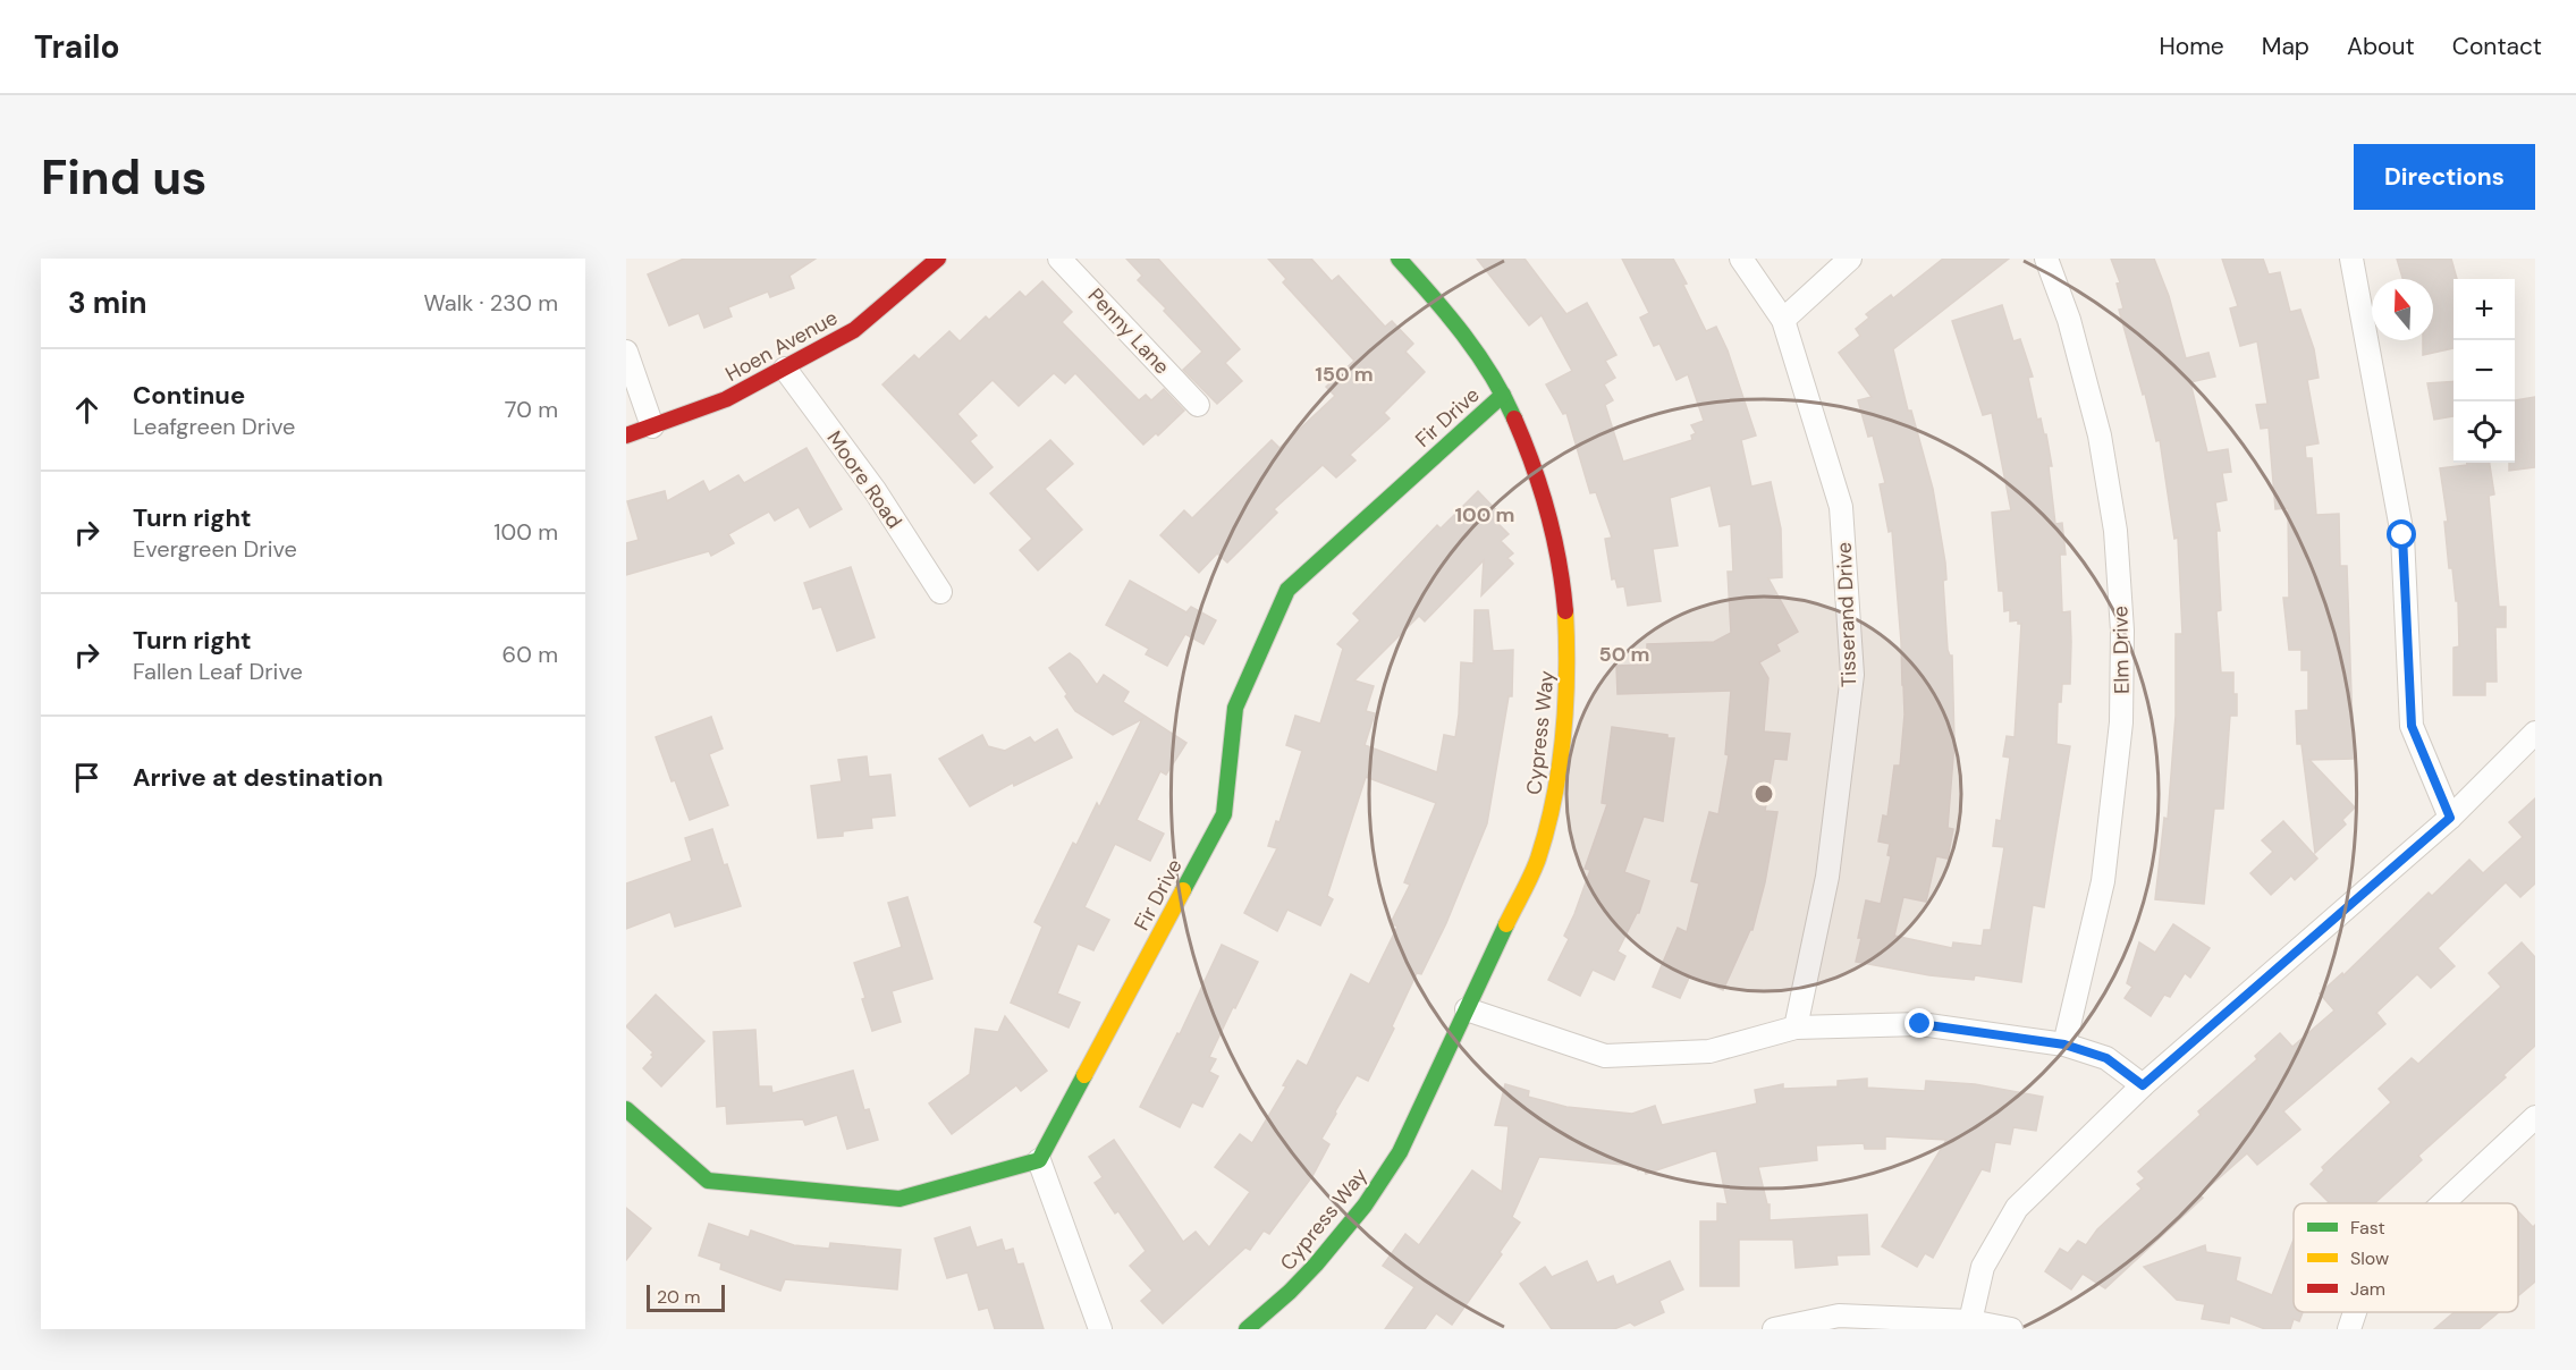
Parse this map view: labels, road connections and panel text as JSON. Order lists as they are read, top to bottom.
{
  "streets": {
    "street": [
      "Penny Lane",
      "Hoen Avenue",
      "Fir Drive",
      "Moore Road",
      "Tisserand Drive",
      "Elm Drive",
      "Cypress Way"
    ]
  },
  "crossings": [
    ["Hoen Avenue", "Moore Road"],
    ["Fir Drive", "Cypress Way"]
  ],
  "legend": ["Fast", "Slow", "Jam"],
  "scale_bar": "20 m",
  "north": "top",
  "page": {
    "header": "Trailo",
    "nav": [
      "Home",
      "Map",
      "About",
      "Contact"
    ],
    "buttons": "Directions",
    "title": "Find us",
    "heading": ["3 min", "Walk · 230 m"],
    "map_buttons": ["+", "−"],
    "list": [
      ["Continue", "Leafgreen Drive", "70 m"],
      ["Turn right", "Evergreen Drive", "100 m"],
      ["Turn right", "Fallen Leaf Drive", "60 m"],
      "Arrive at destination"
    ],
    "scale": "20 m"
  },
  "rings": ["150 m", "100 m", "50 m"]
}
